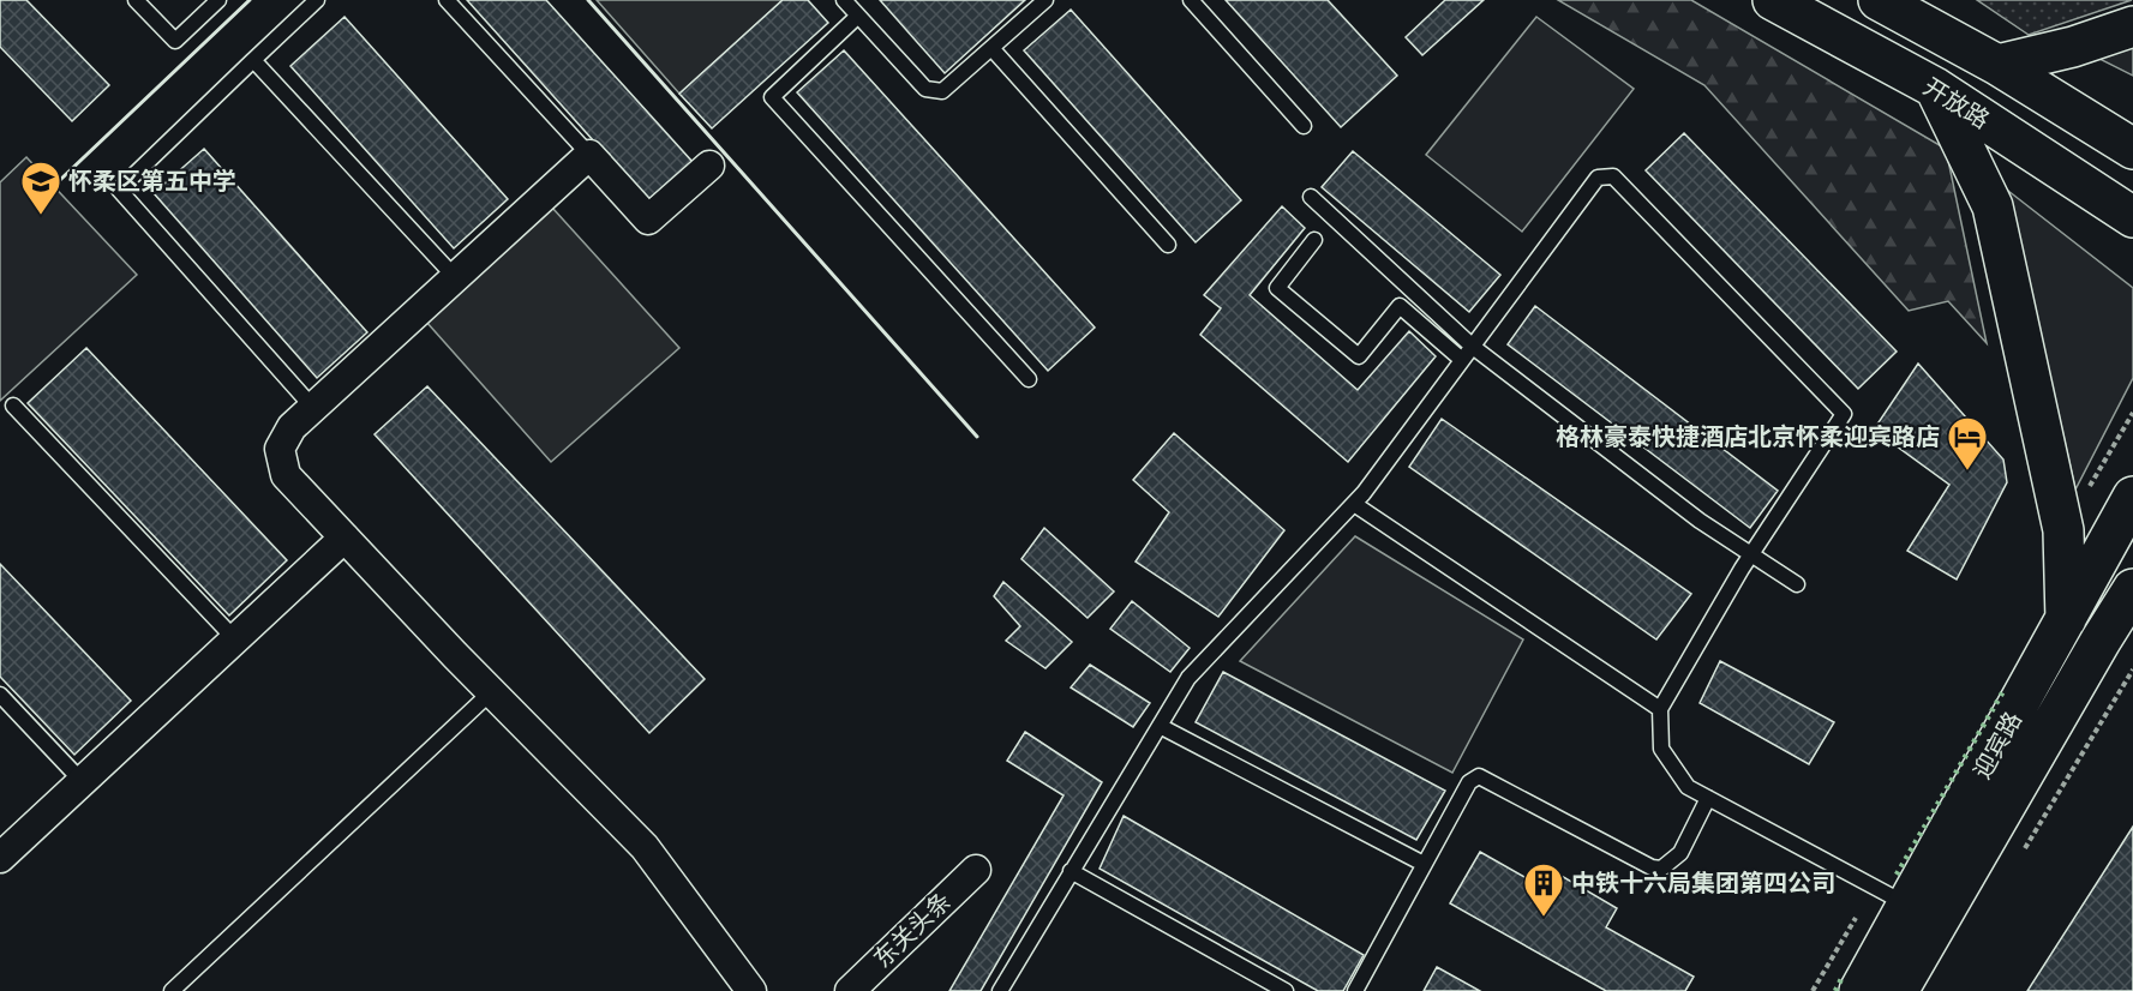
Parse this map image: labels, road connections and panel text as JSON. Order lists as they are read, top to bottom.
{
  "streets": {
    "main road": ["开放路", "迎宾路"],
    "street": ["东关头条"]
  },
  "places": {
    "school or university": ["怀柔区第五中学"],
    "hotel": ["格林豪泰快捷酒店北京怀柔迎宾路店"],
    "building": ["中铁十六局集团第四公司"]
  }
}
